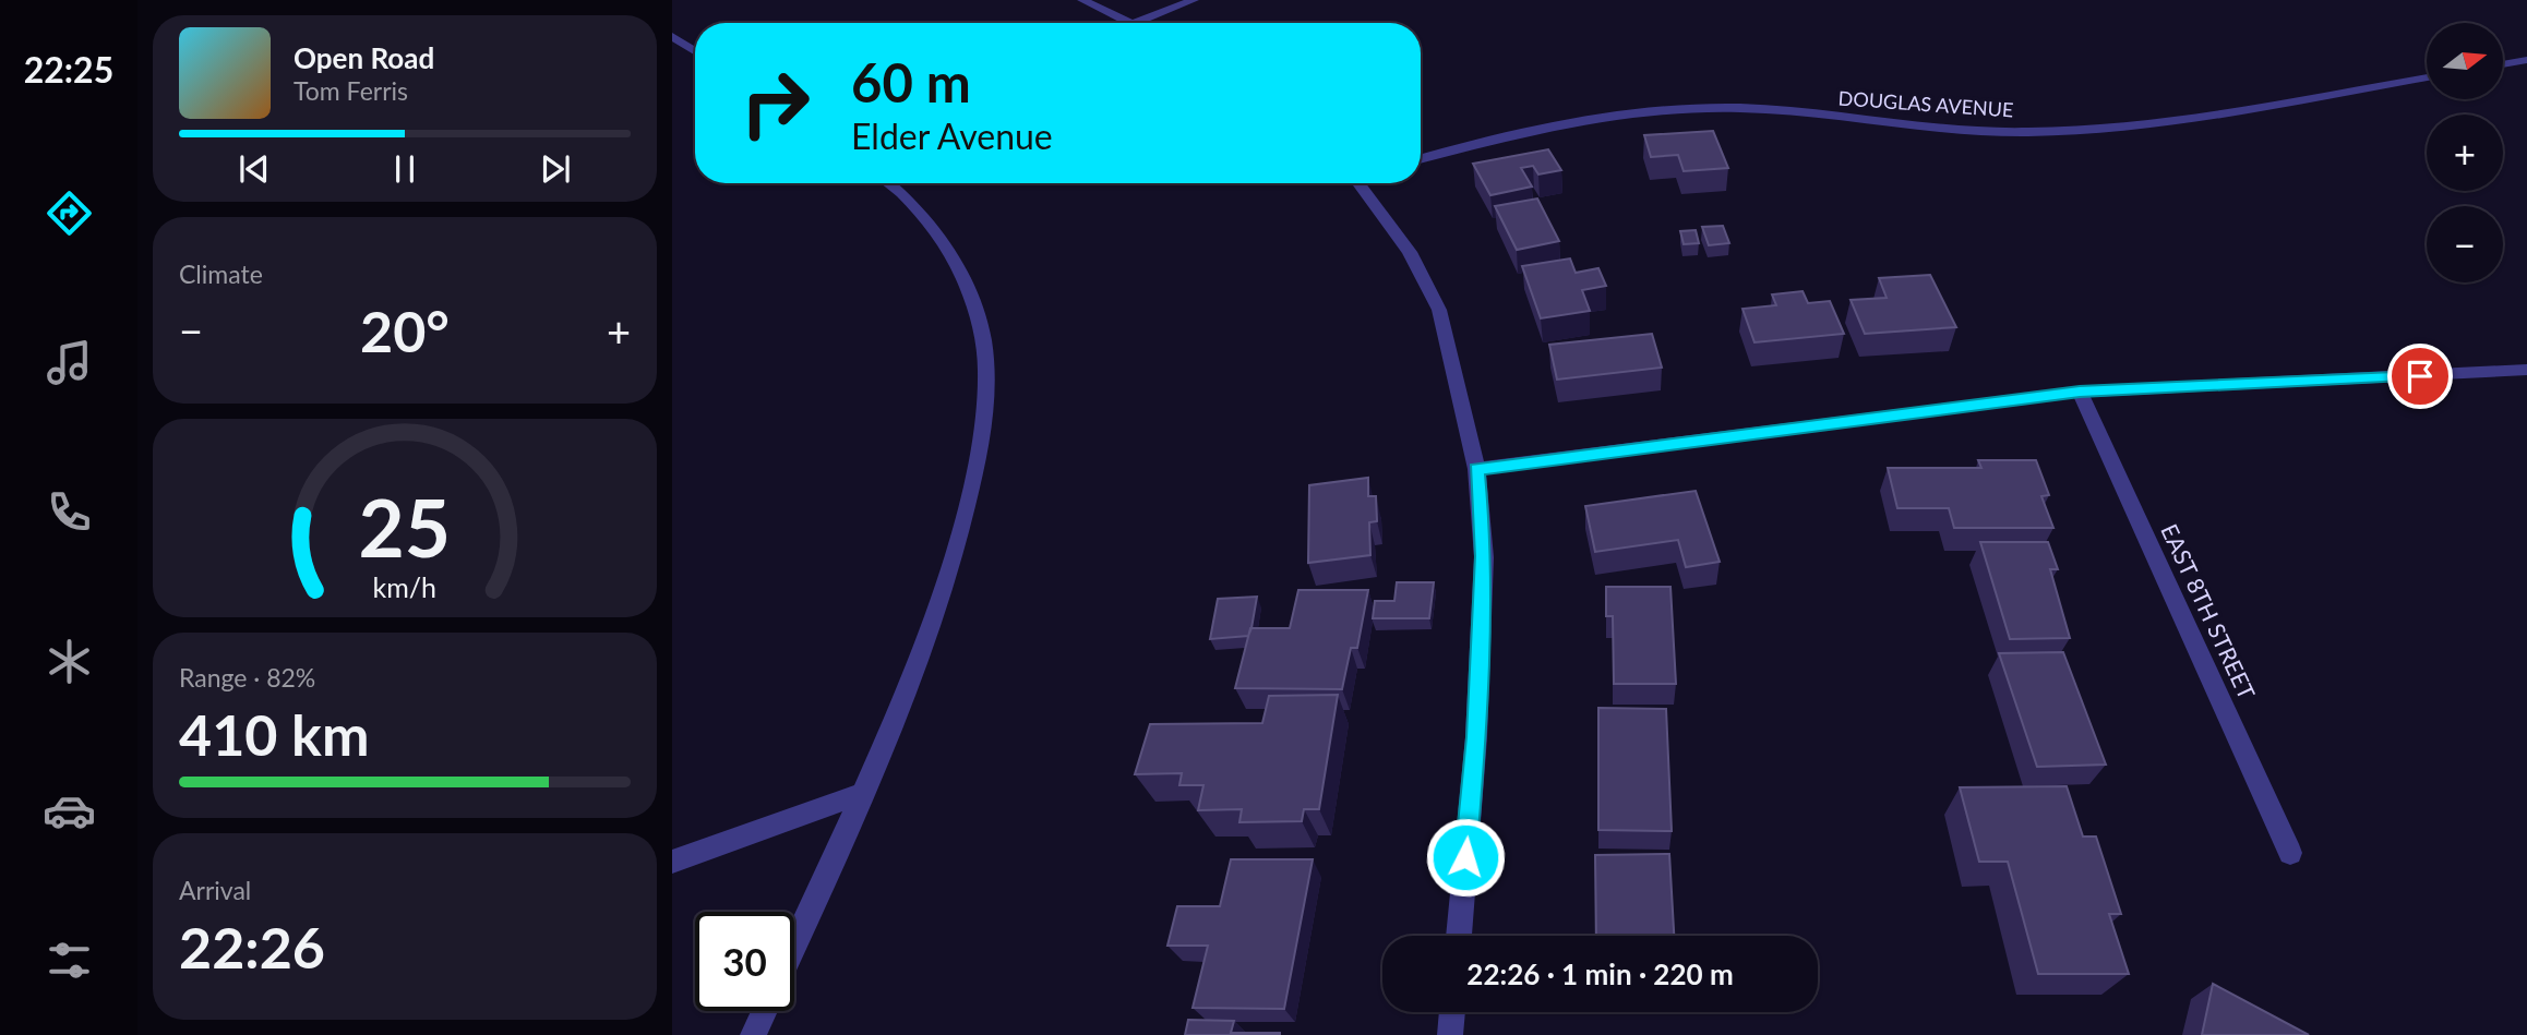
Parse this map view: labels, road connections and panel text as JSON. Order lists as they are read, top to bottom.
{
  "streets": {
    "street": ["DOUGLAS AVENUE", "EAST 8TH STREET"]
  },
  "north": "right",
  "page": {
    "tabs": "22:25",
    "map_buttons": ["+", "−"],
    "turn": ["60 m", "Elder Avenue"],
    "song": ["Open Road", "Tom Ferris"],
    "tile": [
      "Climate",
      ["Range · 82%", "410 km"],
      ["Arrival", "22:26"]
    ],
    "heat": ["−", "20°", "+"],
    "limit": "30",
    "trip": "22:26 · 1 min · 220 m",
    "gauge": ["25", "km/h"]
  }
}
